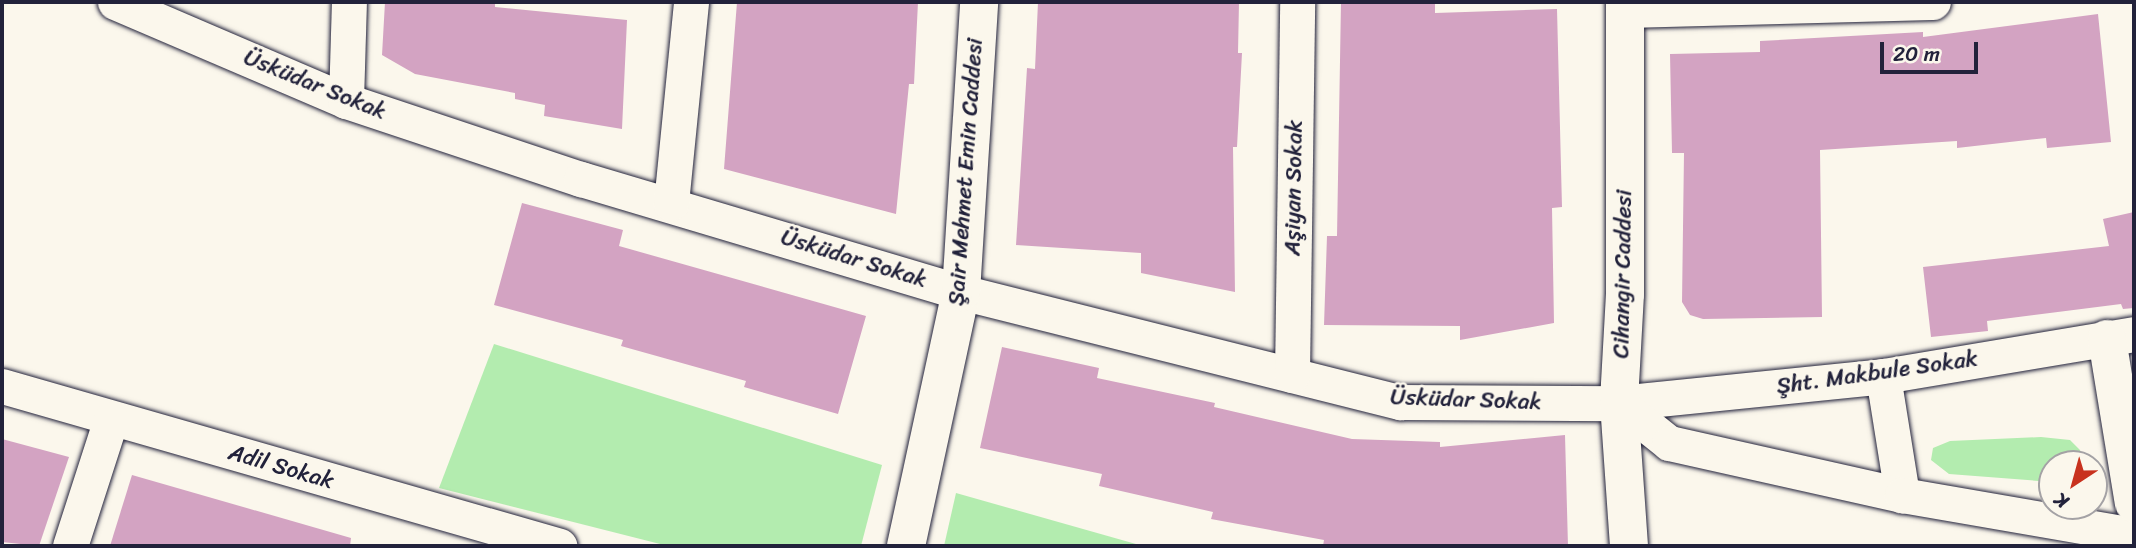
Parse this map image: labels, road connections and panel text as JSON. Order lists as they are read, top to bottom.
{
  "streets": {
    "street": [
      "Üsküdar Sokak",
      "Şair Mehmet Emin Caddesi",
      "Aşiyan Sokak",
      "Cihangir Caddesi",
      "Şht. Makbule Sokak",
      "Adil Sokak"
    ]
  },
  "crossings": [
    ["Üsküdar Sokak", "Şair Mehmet Emin Caddesi"],
    ["Üsküdar Sokak", "Aşiyan Sokak"],
    ["Üsküdar Sokak", "Cihangir Caddesi"],
    ["Üsküdar Sokak", "Şht. Makbule Sokak"],
    ["Cihangir Caddesi", "Şht. Makbule Sokak"]
  ],
  "scale_bar": "20 m",
  "north": "bottom left"
}
